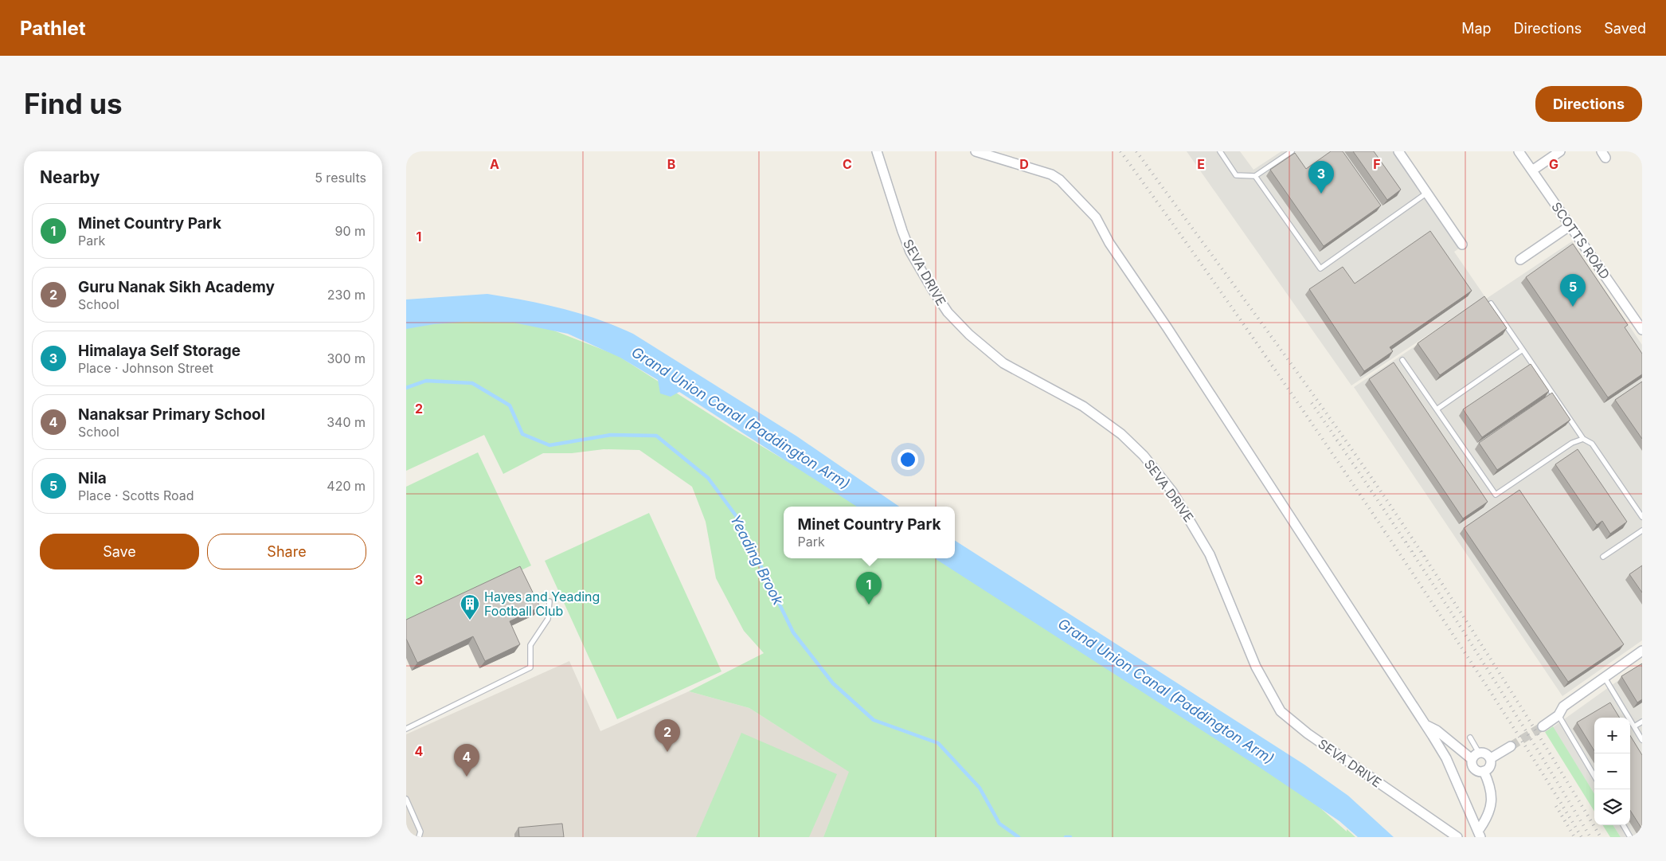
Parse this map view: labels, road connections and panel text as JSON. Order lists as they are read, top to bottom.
{
  "streets": {
    "street": ["SCOTTS ROAD", "SEVA DRIVE"]
  },
  "water": ["Grand Union Canal (Paddington Arm)", "Yeading Brook"],
  "places": {
    "building": ["Hayes and Yeading Football Club"]
  },
  "page": {
    "header": "Pathlet",
    "nav": ["Map", "Directions", "Saved"],
    "buttons": [
      "Directions",
      ["Save", "Share"]
    ],
    "title": "Find us",
    "heading": ["Nearby", "5 results"],
    "pins": [
      "3",
      "5",
      "1",
      "2",
      "4"
    ],
    "list": [
      {
        "mark": "1",
        "name": "Minet Country Park",
        "note": "Park",
        "value": "90 m"
      },
      {
        "mark": "2",
        "name": "Guru Nanak Sikh Academy",
        "note": "School",
        "value": "230 m"
      },
      {
        "mark": "3",
        "name": "Himalaya Self Storage",
        "note": "Place · Johnson Street",
        "value": "300 m"
      },
      {
        "mark": "4",
        "name": "Nanaksar Primary School",
        "note": "School",
        "value": "340 m"
      },
      {
        "mark": "5",
        "name": "Nila",
        "note": "Place · Scotts Road",
        "value": "420 m"
      }
    ],
    "popup": ["Minet Country Park", "Park"],
    "map_buttons": ["+", "−"]
  },
  "grid": {
    "columns": [
      "A",
      "B",
      "C",
      "D",
      "E",
      "F",
      "G"
    ],
    "rows": [
      "1",
      "2",
      "3",
      "4"
    ]
  }
}
